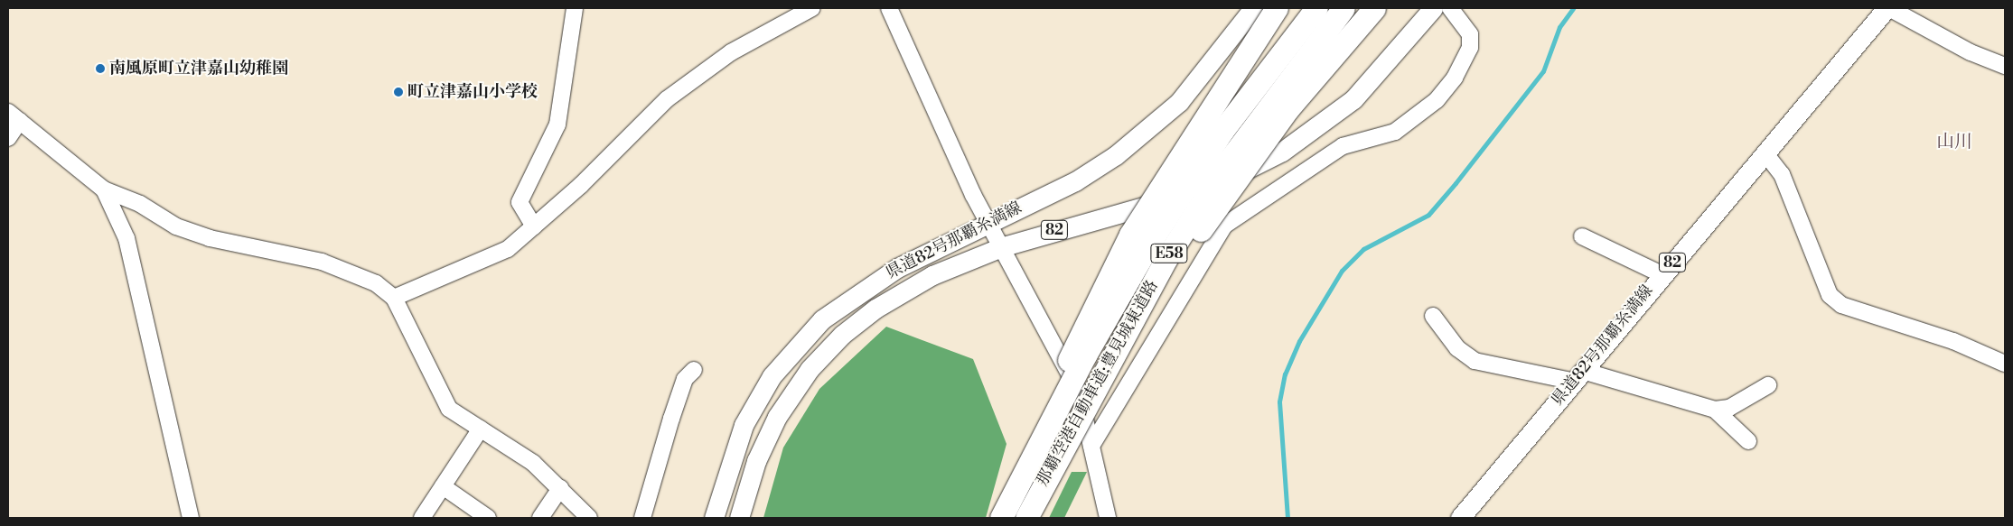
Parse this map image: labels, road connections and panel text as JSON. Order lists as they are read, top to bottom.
{
  "streets": {
    "highway": ["E58", "那覇空港自動車道;豊見城東道路"],
    "main road": ["82", "県道82号那覇糸満線"]
  },
  "districts": ["山川"],
  "places": ["南風原町立津嘉山幼稚園", "町立津嘉山小学校"]
}
